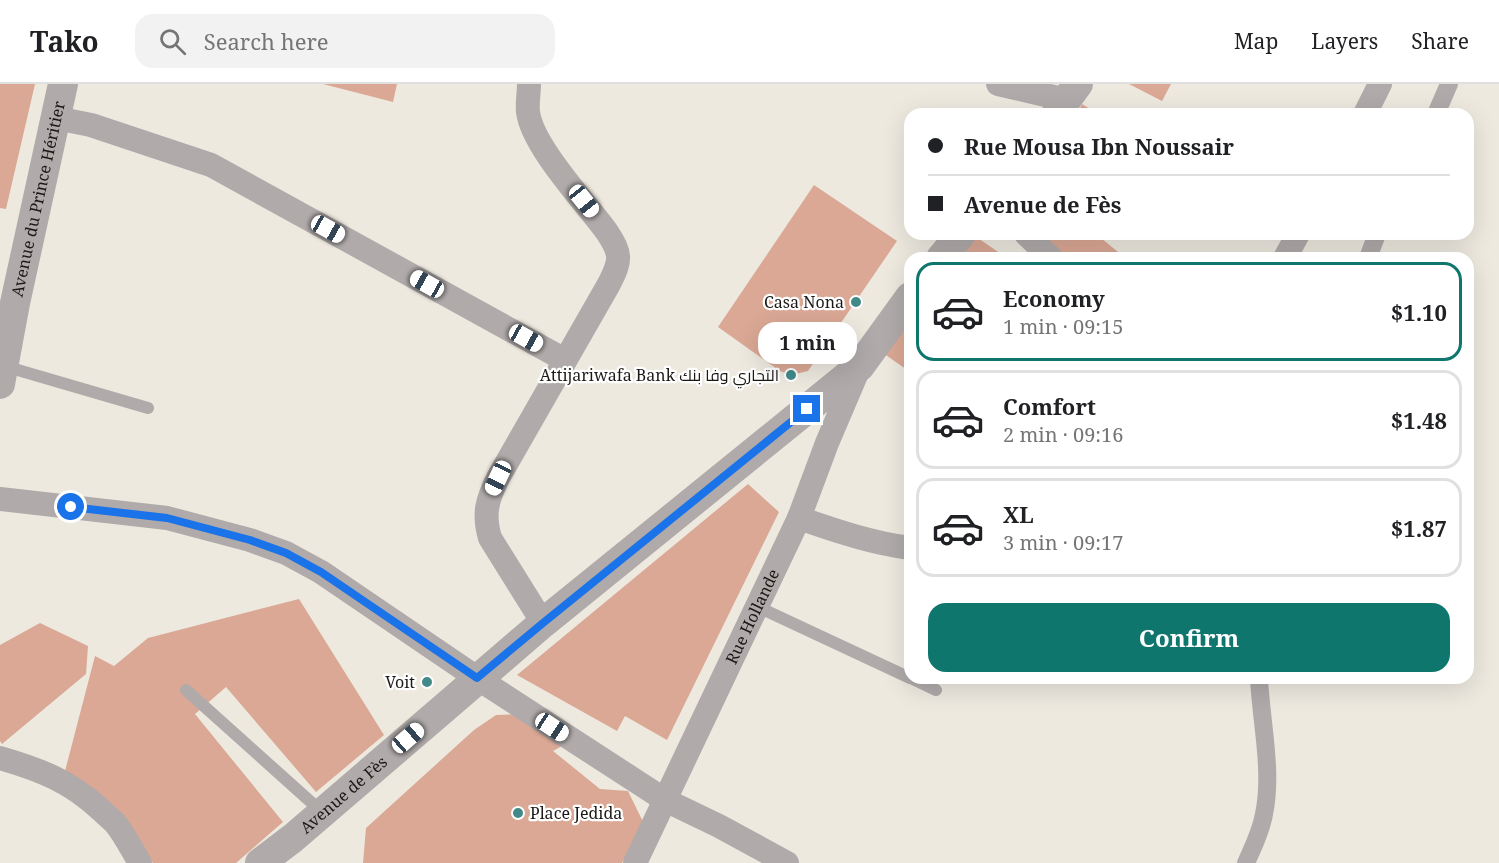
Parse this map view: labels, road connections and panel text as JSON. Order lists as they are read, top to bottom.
{
  "streets": {
    "street": ["Avenue du Prince Héritier", "Rue Hollande", "Avenue de Fès"]
  },
  "crossings": [
    ["Rue Hollande", "Avenue de Fès"]
  ],
  "places": [
    "Casa Nona",
    "Attijariwafa Bank التجاري وفا بنك",
    "Voit",
    "Place Jedida"
  ],
  "page": {
    "header": "Tako",
    "search": "Search here",
    "nav": ["Map", "Layers", "Share"],
    "banner": ["Rue Mousa Ibn Noussair", "Avenue de Fès"],
    "list": [
      {
        "name": "Economy",
        "note": "1 min · 09:15",
        "value": "$1.10"
      },
      {
        "name": "Comfort",
        "note": "2 min · 09:16",
        "value": "$1.48"
      },
      {
        "name": "XL",
        "note": "3 min · 09:17",
        "value": "$1.87"
      }
    ],
    "bubble": "1 min",
    "buttons": "Confirm"
  }
}
